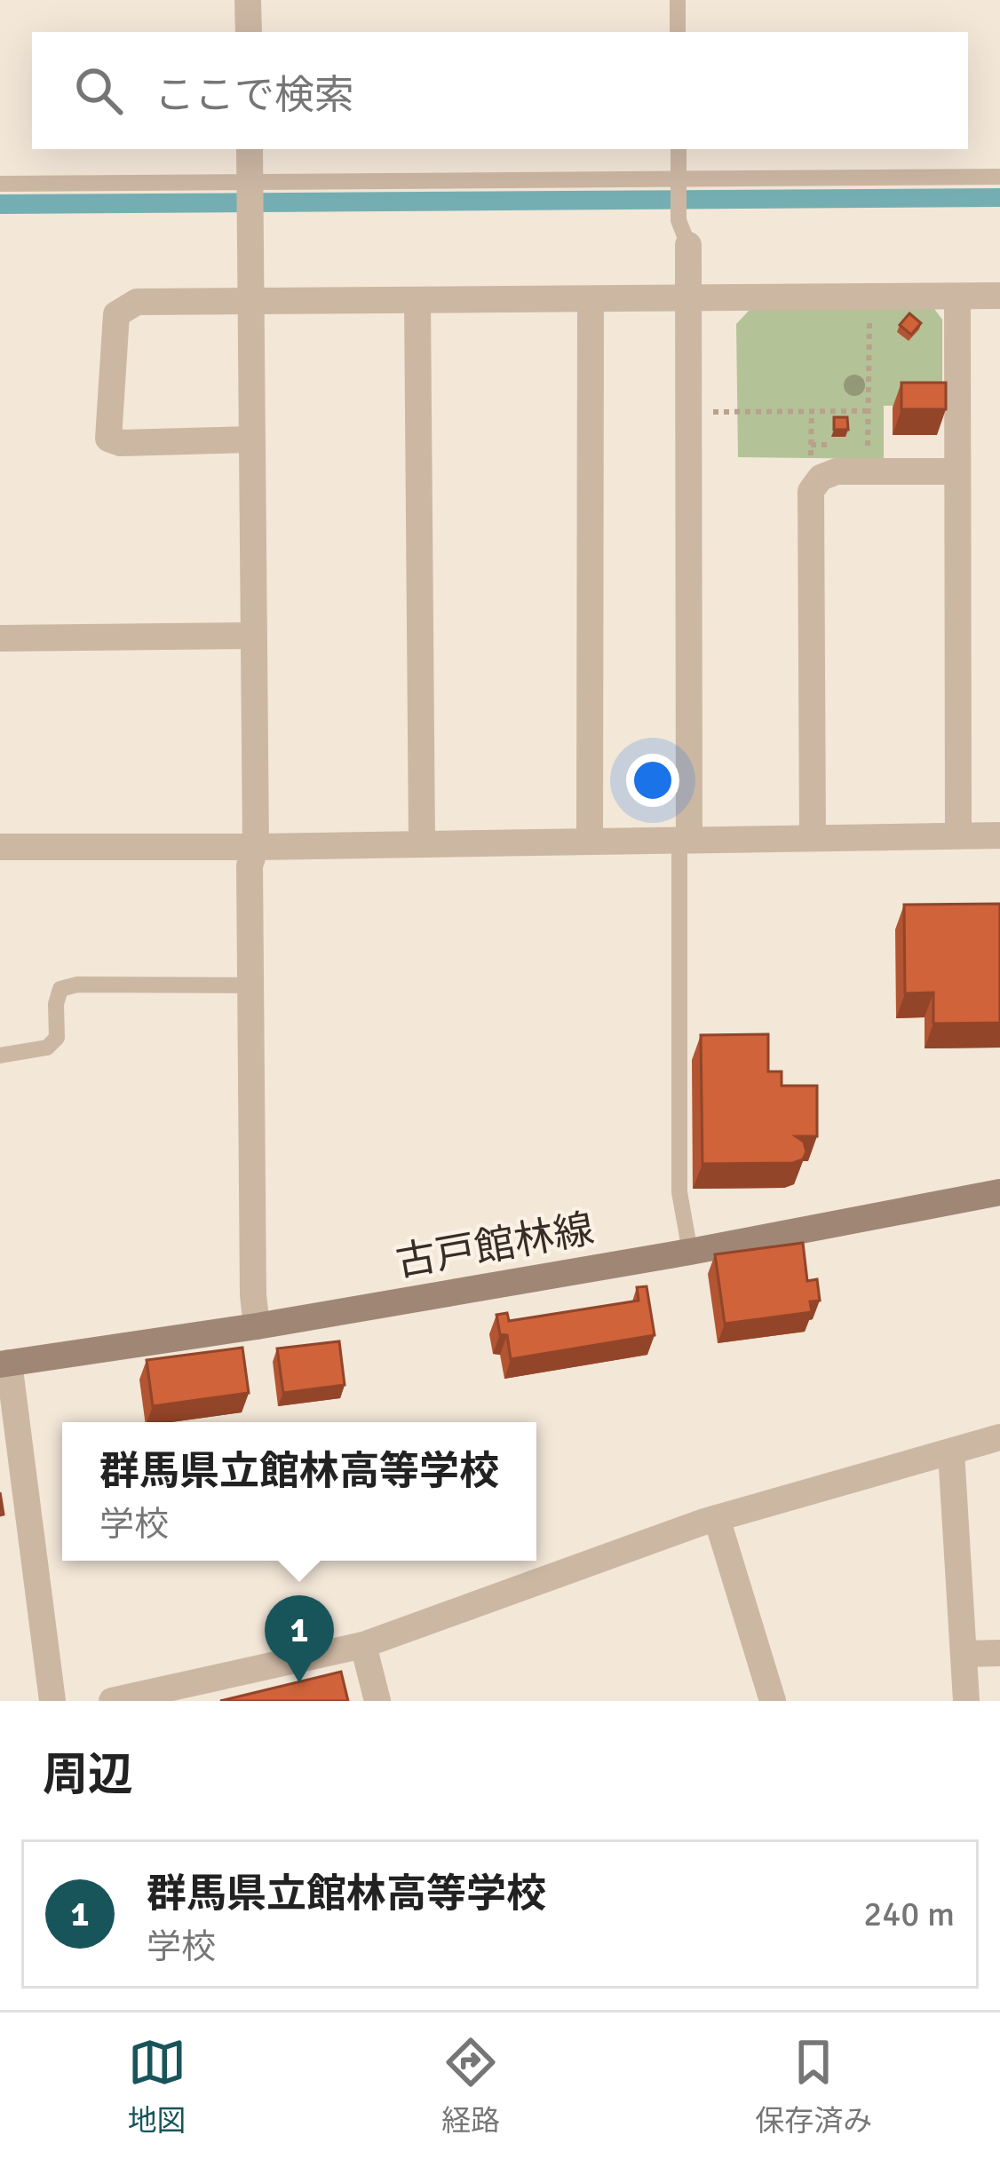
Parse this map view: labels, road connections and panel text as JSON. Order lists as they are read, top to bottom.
{
  "streets": {
    "main road": ["古戸館林線"]
  },
  "page": {
    "search": "ここで検索",
    "popup": ["群馬県立館林高等学校", "学校"],
    "pins": "1",
    "heading": "周辺",
    "list": [
      {
        "mark": "1",
        "name": "群馬県立館林高等学校",
        "note": "学校",
        "value": "240 m"
      }
    ],
    "nav": ["地図", "経路", "保存済み"]
  }
}
